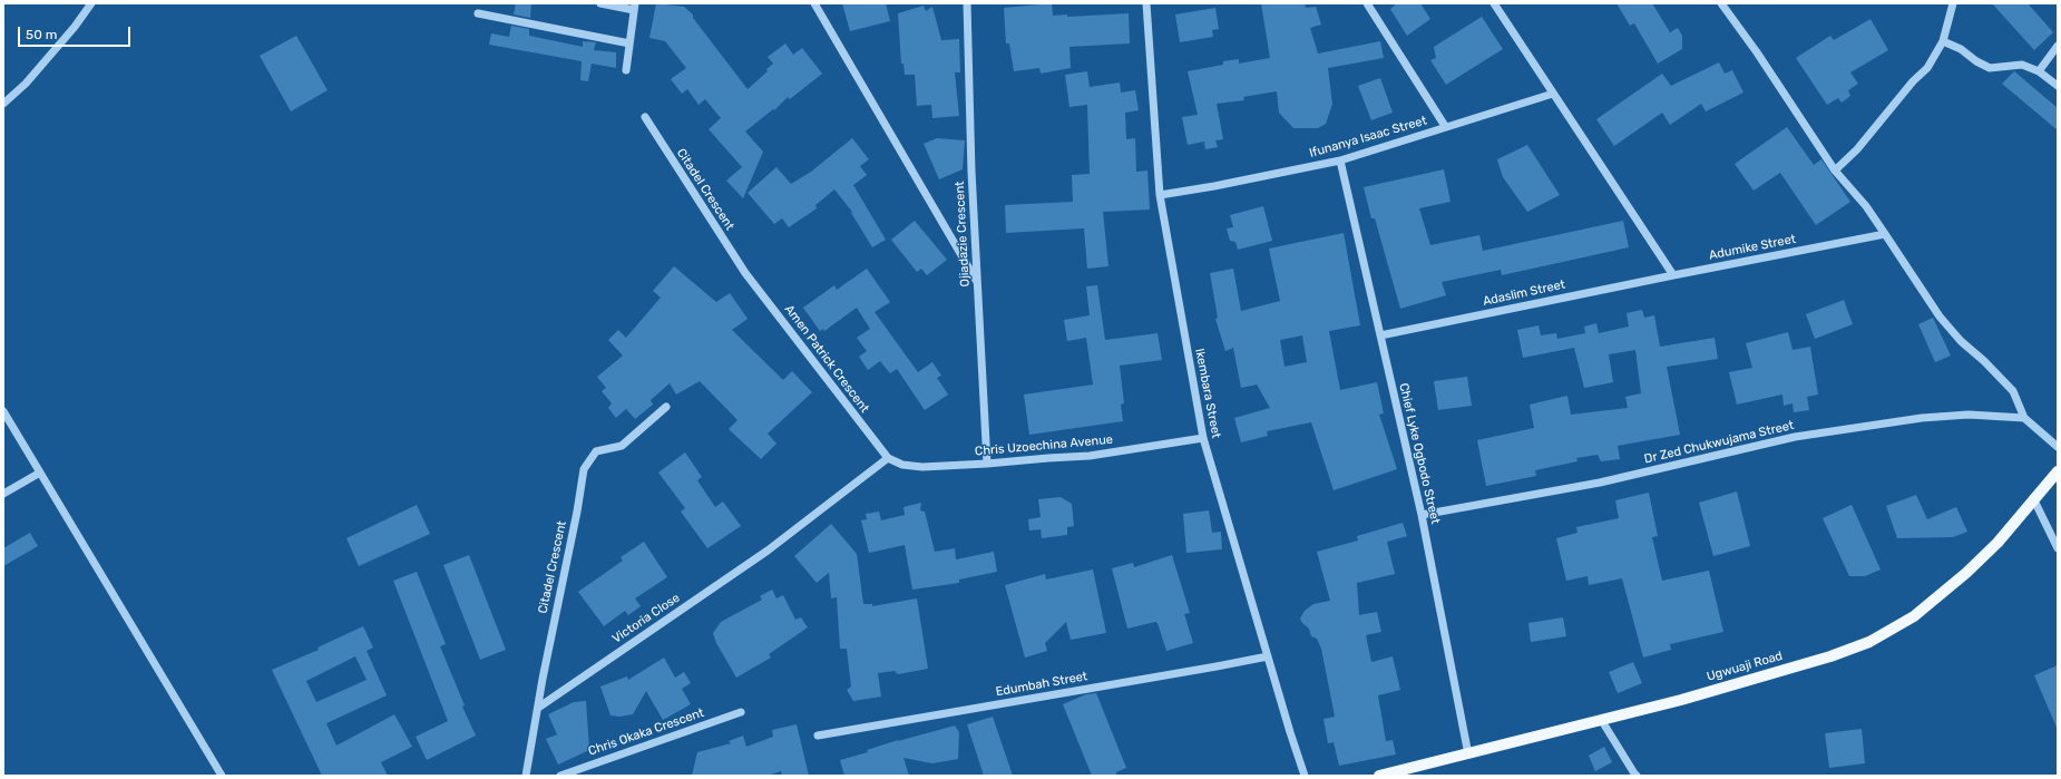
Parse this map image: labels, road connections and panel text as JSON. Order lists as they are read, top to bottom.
{
  "streets": {
    "main road": ["Ugwuaji Road"],
    "street": [
      "Ifunanya Isaac Street",
      "Citadel Crescent",
      "Ojiadazie Crescent",
      "Adumike Street",
      "Adaslim Street",
      "Amen Patrick Crescent",
      "Ikembara Street",
      "Dr Zed Chukwujama Street",
      "Chris Uzoechina Avenue",
      "Chief Lyke Ogbodo Street",
      "Victoria Close",
      "Edumbah Street",
      "Chris Okaka Crescent"
    ]
  },
  "crossings": [
    ["Ifunanya Isaac Street", "Ikembara Street"],
    ["Ifunanya Isaac Street", "Chief Lyke Ogbodo Street"],
    ["Citadel Crescent", "Amen Patrick Crescent"],
    ["Citadel Crescent", "Victoria Close"],
    ["Ojiadazie Crescent", "Chris Uzoechina Avenue"],
    ["Adumike Street", "Adaslim Street"],
    ["Adaslim Street", "Chief Lyke Ogbodo Street"],
    ["Amen Patrick Crescent", "Chris Uzoechina Avenue"],
    ["Amen Patrick Crescent", "Victoria Close"],
    ["Ikembara Street", "Chris Uzoechina Avenue"],
    ["Ikembara Street", "Edumbah Street"],
    ["Dr Zed Chukwujama Street", "Chief Lyke Ogbodo Street"],
    ["Chris Uzoechina Avenue", "Victoria Close"],
    ["Chief Lyke Ogbodo Street", "Ugwuaji Road"]
  ],
  "scale_bar": "50 m"
}
